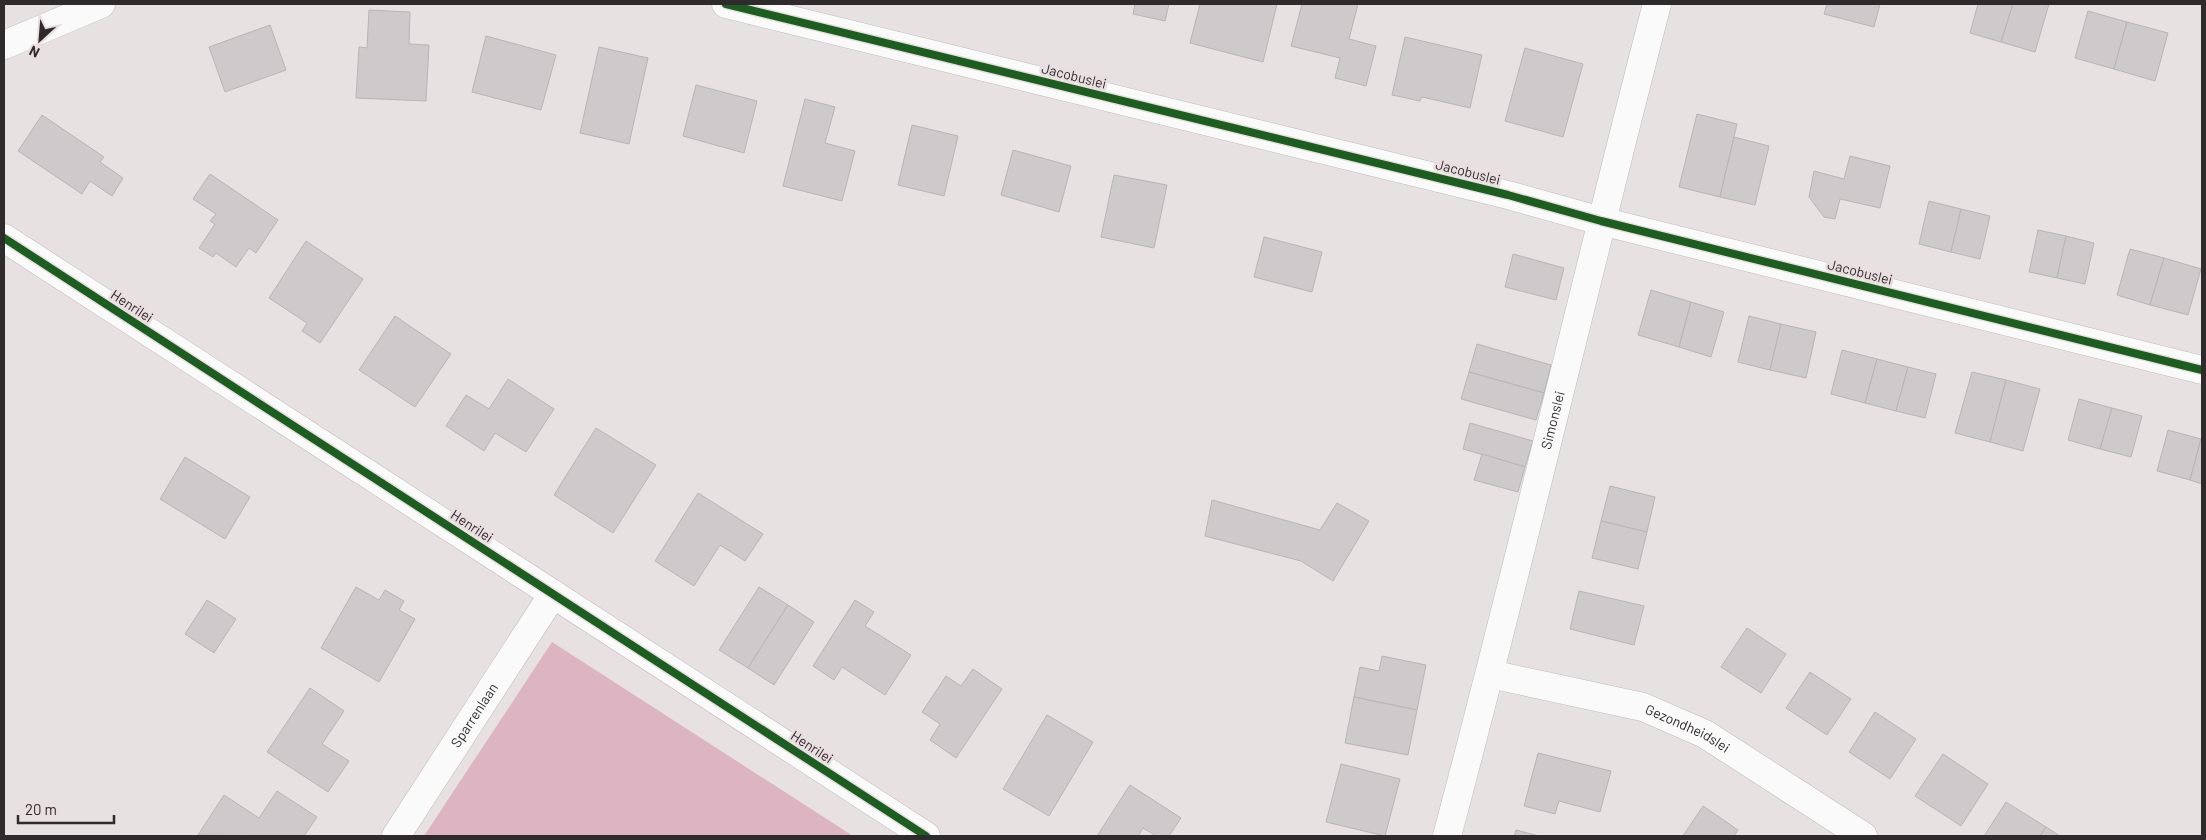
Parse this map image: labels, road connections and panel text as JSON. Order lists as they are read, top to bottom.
{
  "streets": {
    "street": [
      "Jacobuslei",
      "Henrilei",
      "Simonslei",
      "Sparrenlaan",
      "Gezondheidslei"
    ]
  },
  "crossings": [
    ["Jacobuslei", "Simonslei"],
    ["Henrilei", "Sparrenlaan"],
    ["Simonslei", "Gezondheidslei"]
  ],
  "scale_bar": "20 m",
  "north": "bottom left"
}
